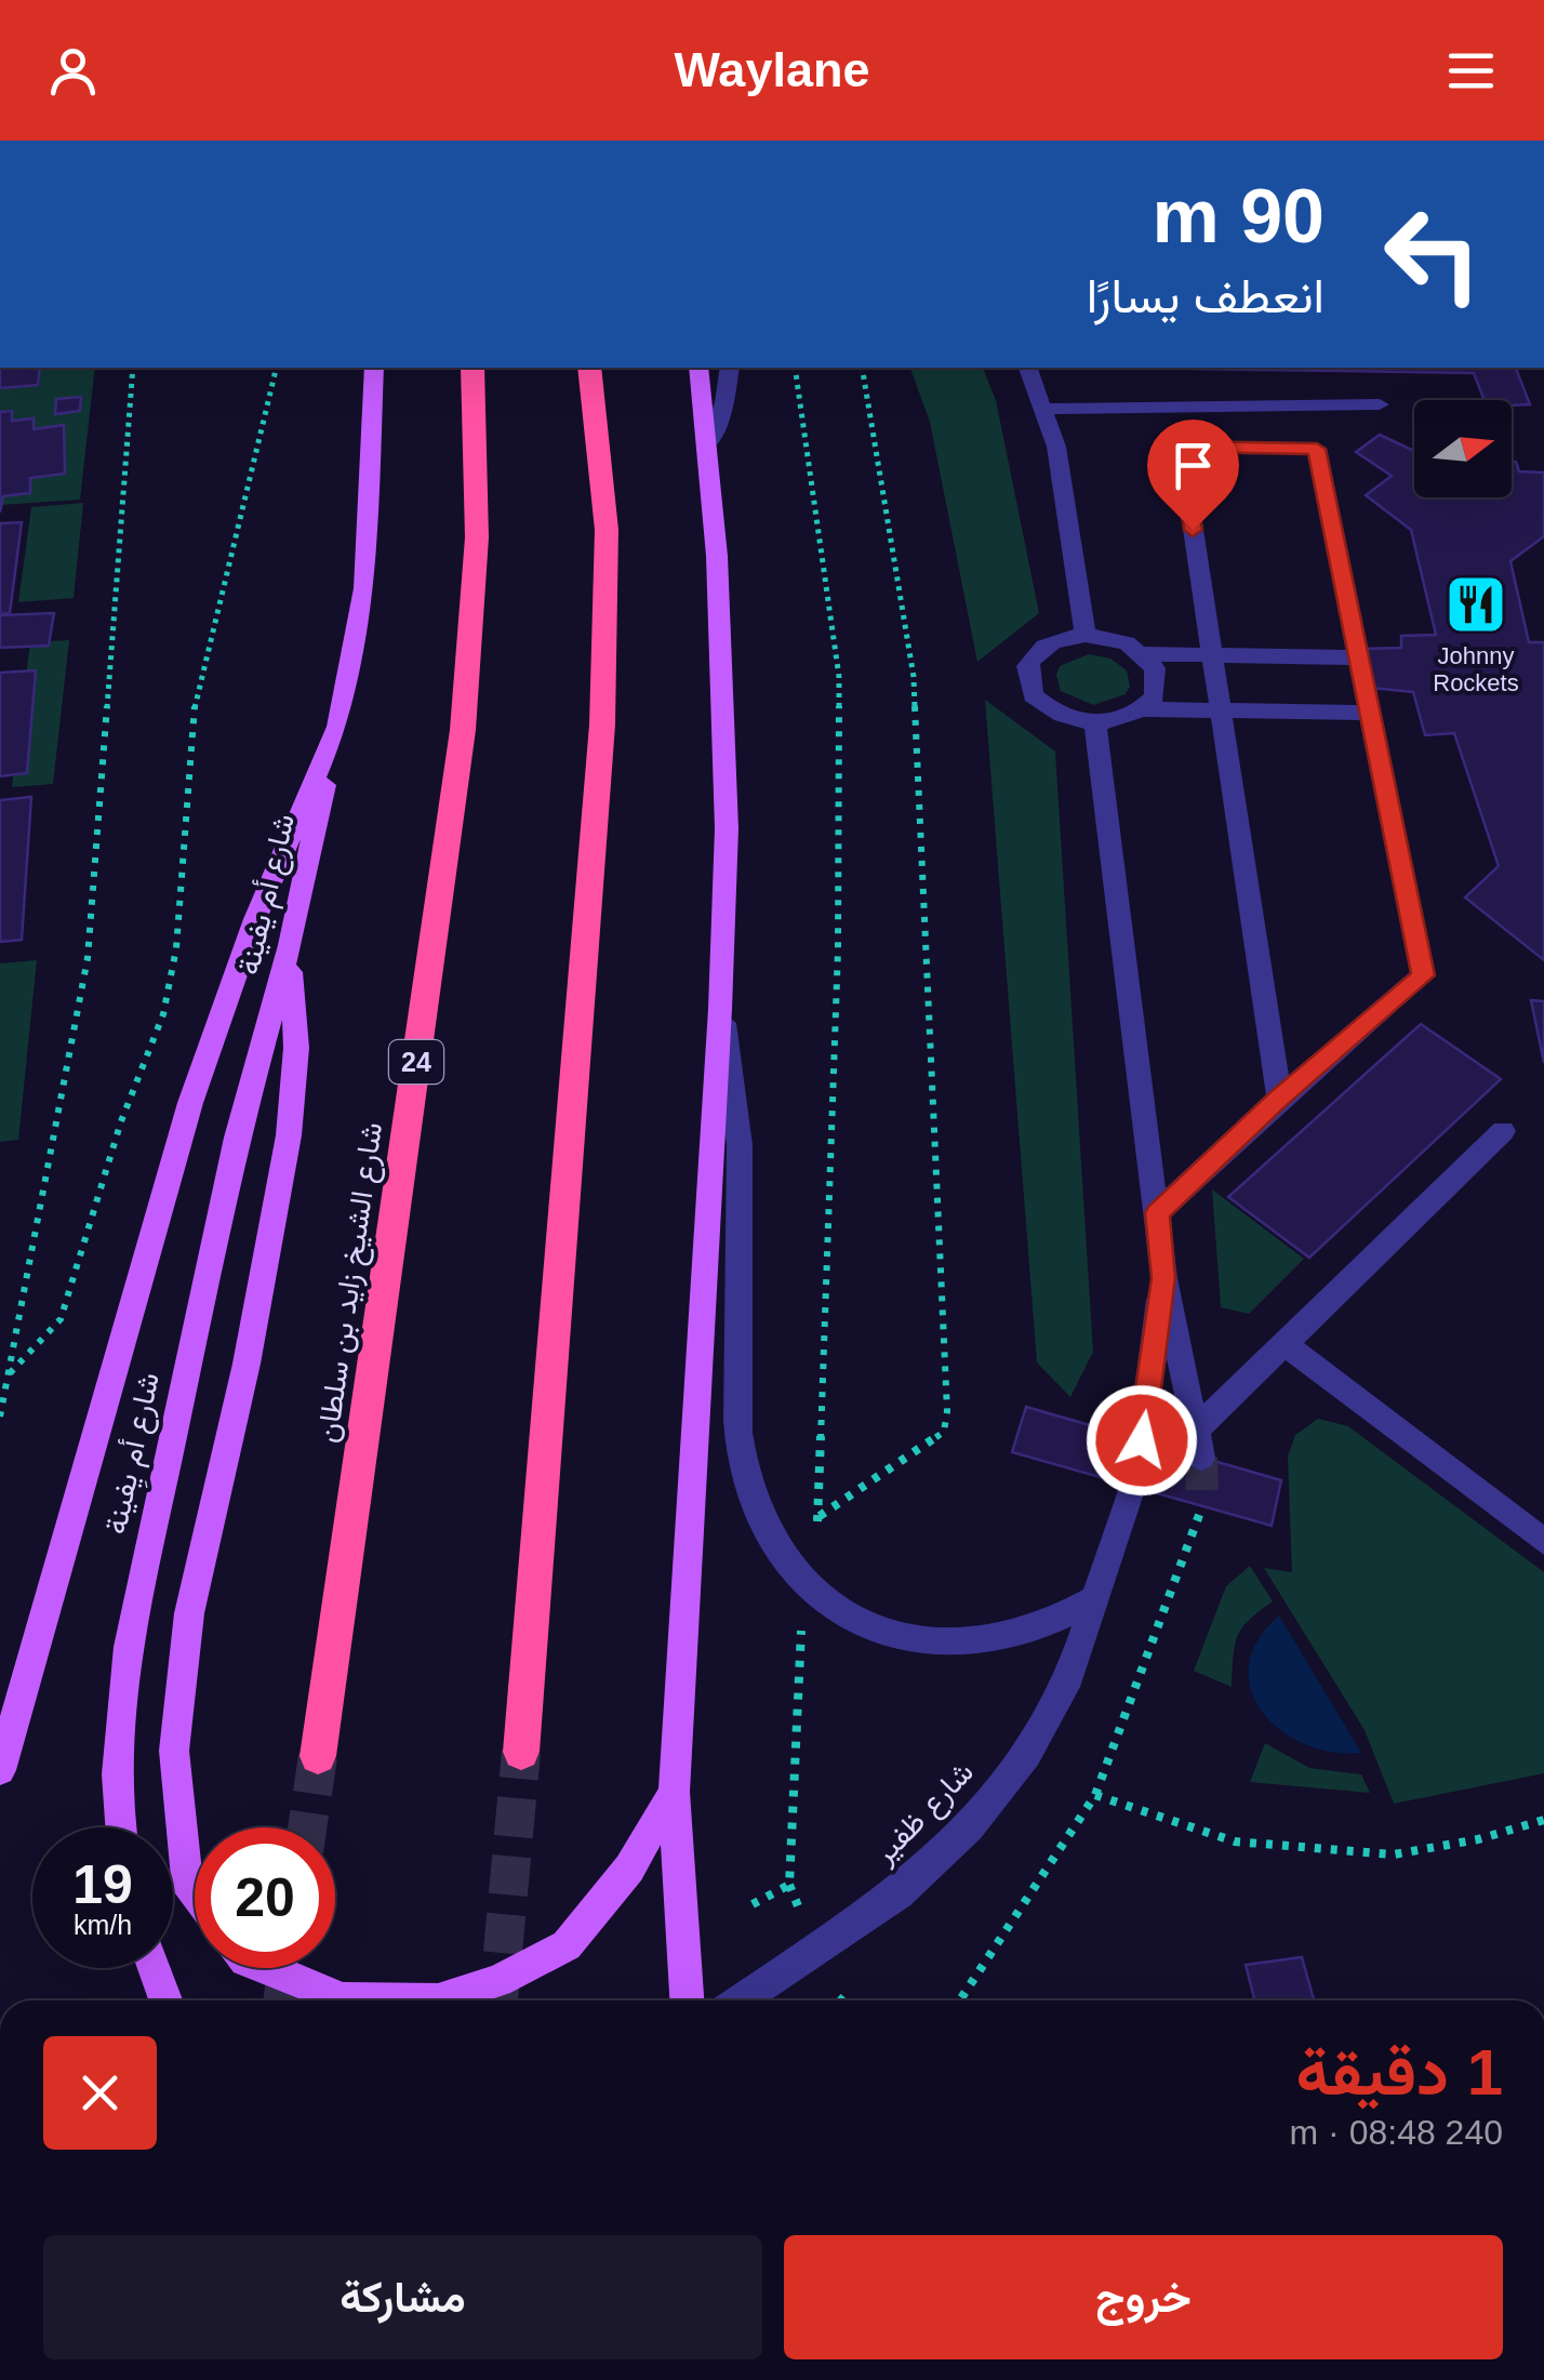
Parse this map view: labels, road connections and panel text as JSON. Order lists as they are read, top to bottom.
{
  "streets": {
    "highway": ["24", "شارع الشيخ زايد بن سلطان"],
    "main road": ["شارع أم يفينة", "شارع أم يِفينة"],
    "lane": ["شارع ظفير"]
  },
  "crossings": [
    ["شارع أم يفينة", "شارع أم يِفينة"]
  ],
  "places": {
    "restaurant": ["Johnny Rockets"]
  },
  "north": "right",
  "page": {
    "header": "Waylane",
    "turn": ["90 m", "انعطف يسارًا"],
    "speed": "19 km/h",
    "limit": "20",
    "heading": ["1 دقيقة", "240 m · 08:48"],
    "buttons": ["خروج", "مشاركة"]
  }
}
